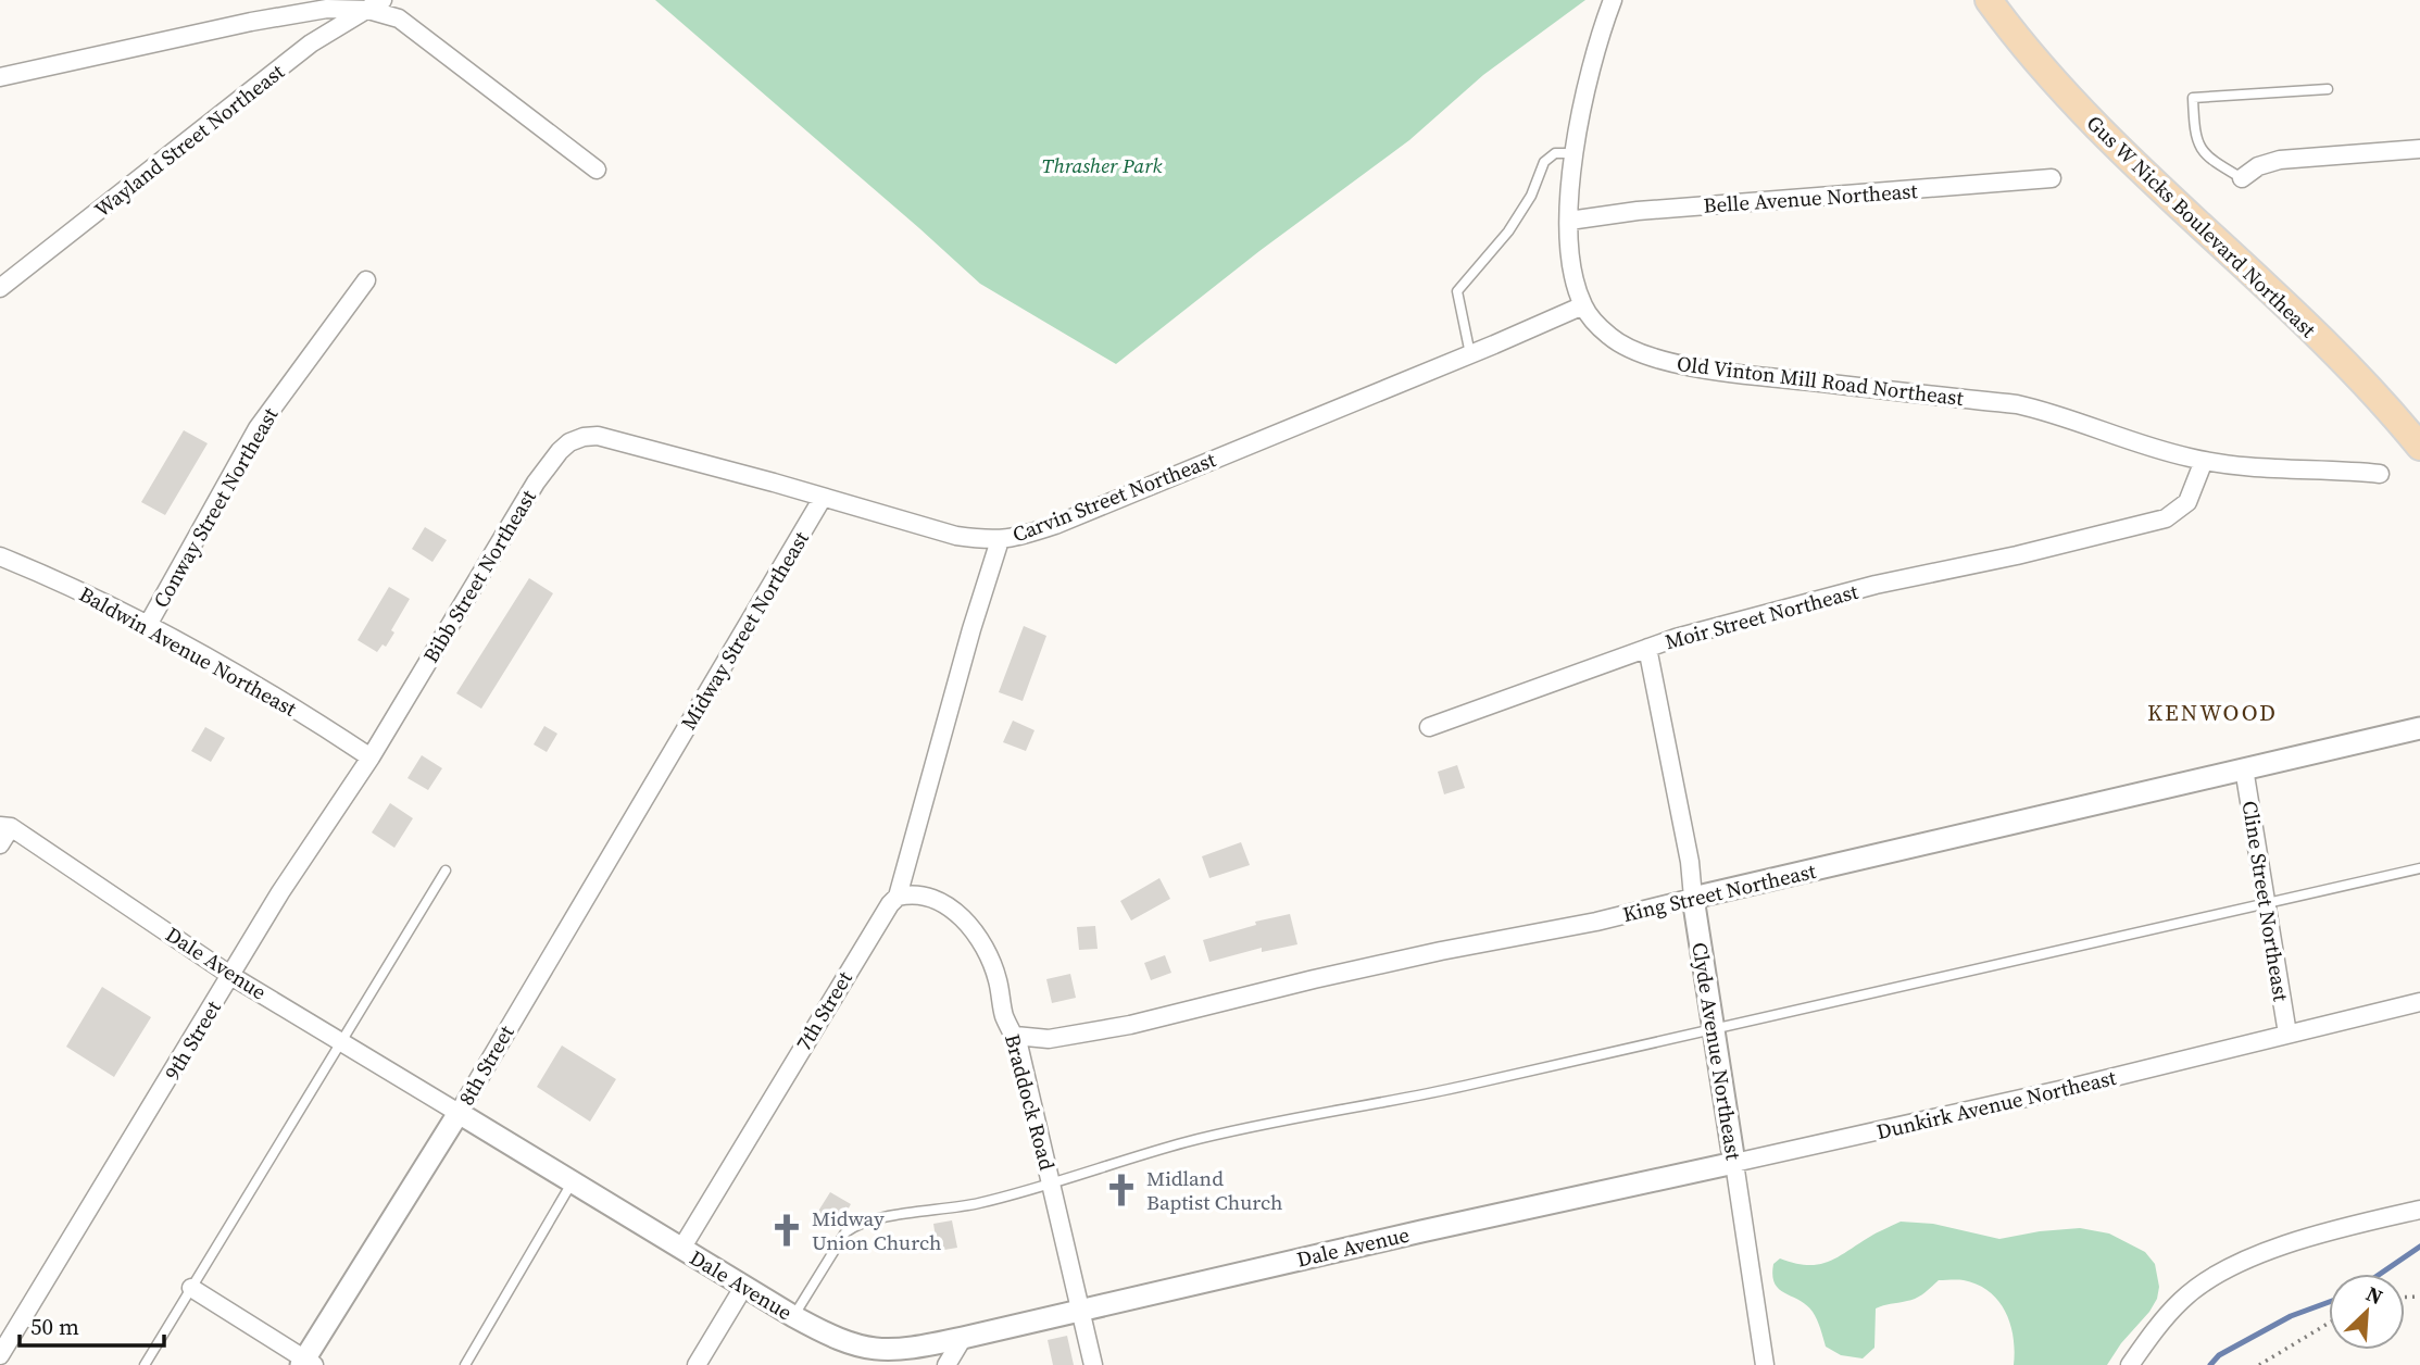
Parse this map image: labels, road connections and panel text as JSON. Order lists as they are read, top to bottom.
{
  "streets": {
    "main road": ["Gus W Nicks Boulevard Northeast"],
    "street": [
      "Wayland Street Northeast",
      "Belle Avenue Northeast",
      "Old Vinton Mill Road Northeast",
      "Carvin Street Northeast",
      "Conway Street Northeast",
      "Bibb Street Northeast",
      "Moir Street Northeast",
      "Midway Street Northeast",
      "Baldwin Avenue Northeast",
      "King Street Northeast",
      "Cline Street Northeast",
      "Dale Avenue",
      "7th Street",
      "9th Street",
      "Clyde Avenue Northeast",
      "8th Street",
      "Braddock Road",
      "Dunkirk Avenue Northeast"
    ]
  },
  "crossings": [
    ["Belle Avenue Northeast", "Old Vinton Mill Road Northeast"],
    ["Old Vinton Mill Road Northeast", "Carvin Street Northeast"],
    ["Old Vinton Mill Road Northeast", "Moir Street Northeast"],
    ["Carvin Street Northeast", "Bibb Street Northeast"],
    ["Carvin Street Northeast", "Midway Street Northeast"],
    ["Carvin Street Northeast", "7th Street"],
    ["Conway Street Northeast", "Baldwin Avenue Northeast"],
    ["Bibb Street Northeast", "9th Street"],
    ["Moir Street Northeast", "Clyde Avenue Northeast"],
    ["Midway Street Northeast", "8th Street"],
    ["Baldwin Avenue Northeast", "9th Street"],
    ["King Street Northeast", "Cline Street Northeast"],
    ["King Street Northeast", "Clyde Avenue Northeast"],
    ["King Street Northeast", "Braddock Road"],
    ["Cline Street Northeast", "Dunkirk Avenue Northeast"],
    ["Dale Avenue", "7th Street"],
    ["Dale Avenue", "9th Street"],
    ["Dale Avenue", "8th Street"],
    ["Dale Avenue", "Braddock Road"],
    ["Dale Avenue", "Dunkirk Avenue Northeast"],
    ["7th Street", "Braddock Road"],
    ["Clyde Avenue Northeast", "Dunkirk Avenue Northeast"]
  ],
  "districts": ["KENWOOD"],
  "parks": ["Thrasher Park"],
  "places": {
    "church": ["Midland Baptist Church", "Midway Union Church"]
  },
  "scale_bar": "50 m",
  "north": "top right"
}
